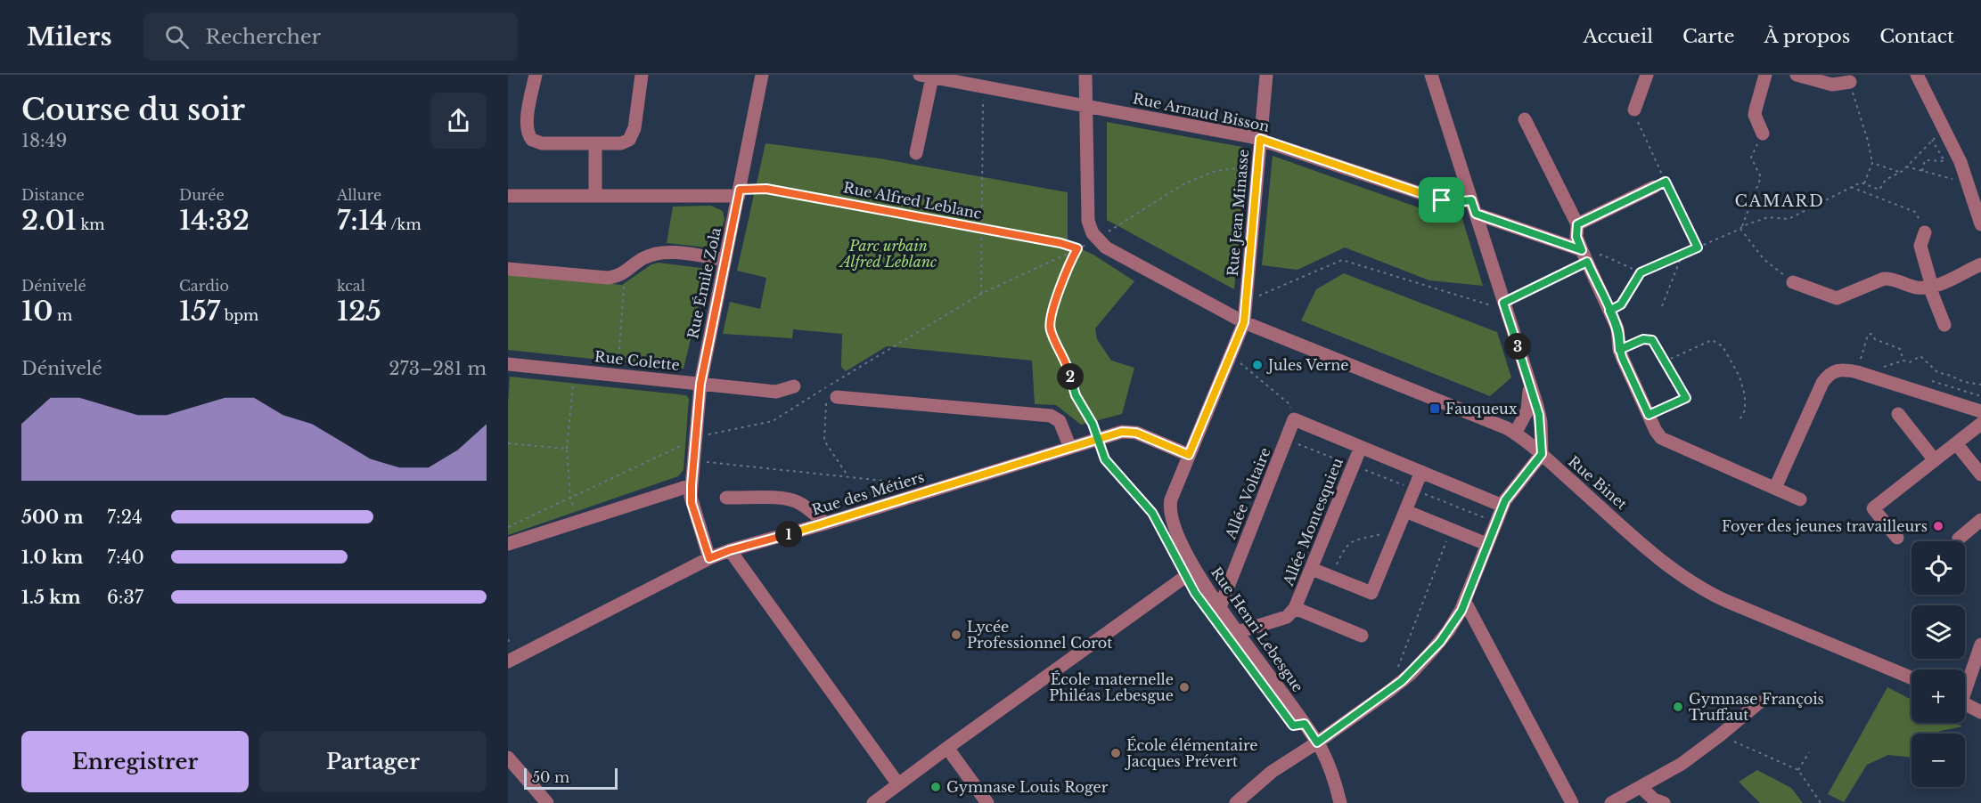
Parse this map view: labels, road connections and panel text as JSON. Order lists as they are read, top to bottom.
{
  "streets": {
    "street": [
      "Rue Arnaud Bisson",
      "Rue Jean Minasse",
      "Rue Émile Zola",
      "Rue Colette",
      "Rue Binet",
      "Rue des Métiers",
      "Allée Voltaire",
      "Allée Montesquieu",
      "Rue Henri Lebesgue"
    ],
    "path": ["Rue Alfred Leblanc"]
  },
  "crossings": [
    ["Rue Arnaud Bisson", "Rue Jean Minasse"],
    ["Rue Alfred Leblanc", "Rue Émile Zola"],
    ["Rue Alfred Leblanc", "Rue des Métiers"],
    ["Rue Jean Minasse", "Rue Binet"],
    ["Rue Jean Minasse", "Rue Henri Lebesgue"],
    ["Rue Émile Zola", "Rue Colette"],
    ["Rue Émile Zola", "Rue des Métiers"],
    ["Rue Binet", "Rue Henri Lebesgue"],
    ["Rue des Métiers", "Rue Henri Lebesgue"],
    ["Allée Voltaire", "Rue Henri Lebesgue"],
    ["Allée Montesquieu", "Rue Henri Lebesgue"]
  ],
  "districts": ["CAMARD"],
  "parks": ["Parc urbain Alfred Leblanc"],
  "places": {
    "other": [
      "Jules Verne",
      "Foyer des jeunes travailleurs",
      "Lycée Professionnel Corot",
      "École maternelle Philéas Lebesgue",
      "Gymnase François Truffaut",
      "École élémentaire Jacques Prévert",
      "Gymnase Louis Roger"
    ],
    "transit": ["Fauqueux"]
  },
  "scale_bar": "50 m",
  "page": {
    "header": "Milers",
    "search": "Rechercher",
    "nav": [
      "Accueil",
      "Carte",
      "À propos",
      "Contact"
    ],
    "heading": ["Course du soir", "18:49"],
    "stats": [
      ["Distance", "2.01 km"],
      ["Durée", "14:32"],
      ["Allure", "7:14 /km"],
      ["Dénivelé", "10 m"],
      ["Cardio", "157 bpm"],
      ["kcal", "125"]
    ],
    "pins": ["3", "2", "1"],
    "chart": ["Dénivelé", "273–281 m"],
    "list": [
      {
        "name": "500 m",
        "note": "7:24"
      },
      {
        "name": "1.0 km",
        "note": "7:40"
      },
      {
        "name": "1.5 km",
        "note": "6:37"
      }
    ],
    "map_buttons": ["+", "−"],
    "buttons": ["Enregistrer", "Partager"],
    "scale": "50 m"
  }
}
